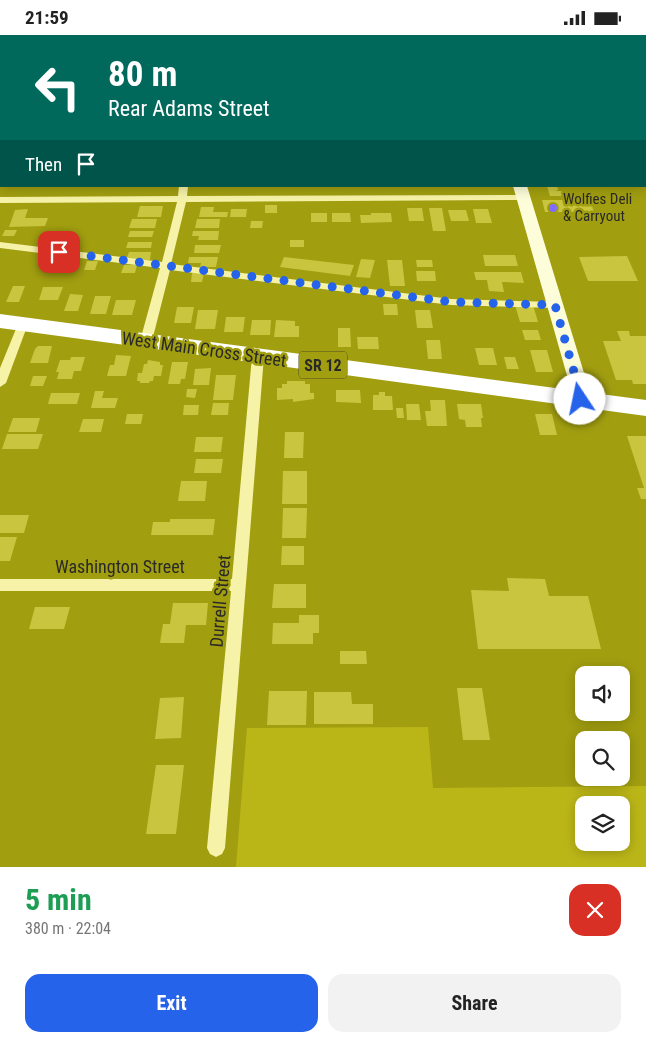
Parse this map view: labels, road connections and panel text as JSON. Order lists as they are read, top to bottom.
{
  "streets": {
    "highway": ["West Main Cross Street", "SR 12"],
    "street": ["Washington Street", "Durrell Street"]
  },
  "crossings": [
    ["West Main Cross Street", "Durrell Street"],
    ["Washington Street", "Durrell Street"]
  ],
  "places": ["Wolfies Deli & Carryout"],
  "page": {
    "status": "21:59",
    "turn": ["80 m", "Rear Adams Street"],
    "then": "Then",
    "heading": ["5 min", "380 m · 22:04"],
    "buttons": ["Exit", "Share"]
  }
}
